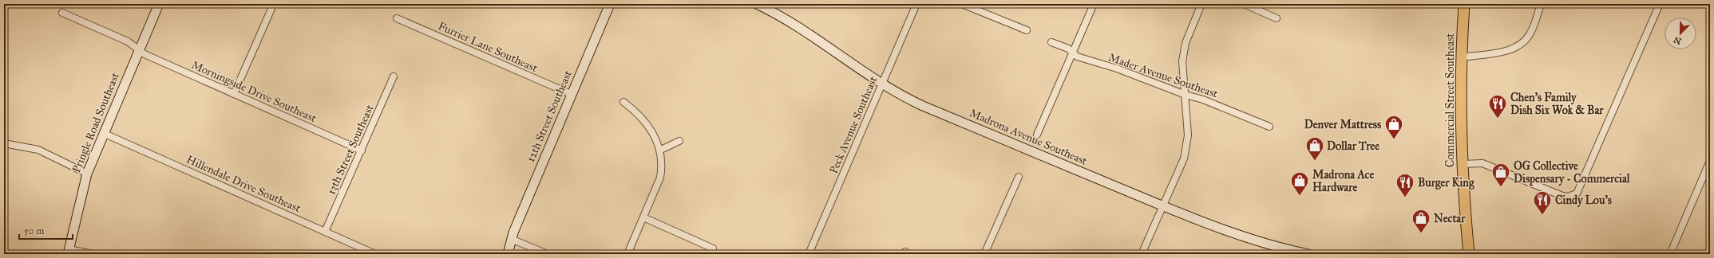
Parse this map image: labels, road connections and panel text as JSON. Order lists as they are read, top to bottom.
{
  "streets": {
    "main road": [
      "Commercial Street Southeast",
      "12th Street Southeast",
      "Pringle Road Southeast",
      "Madrona Avenue Southeast"
    ],
    "street": [
      "Furrier Lane Southeast",
      "Mader Avenue Southeast",
      "Morningside Drive Southeast",
      "Peck Avenue Southeast",
      "13th Street Southeast",
      "Hillendale Drive Southeast"
    ]
  },
  "crossings": [
    ["Furrier Lane Southeast", "12th Street Southeast"],
    ["Morningside Drive Southeast", "Pringle Road Southeast"],
    ["Morningside Drive Southeast", "13th Street Southeast"],
    ["Pringle Road Southeast", "Hillendale Drive Southeast"],
    ["Peck Avenue Southeast", "Madrona Avenue Southeast"],
    ["13th Street Southeast", "Hillendale Drive Southeast"]
  ],
  "places": {
    "restaurant": ["Chen’s Family Dish Six Wok & Bar", "Burger King", "Cindy Lou's"],
    "shop": [
      "Denver Mattress",
      "Dollar Tree",
      "OG Collective Dispensary - Commercial",
      "Madrona Ace Hardware",
      "Nectar"
    ]
  },
  "scale_bar": "50 m",
  "north": "bottom left"
}
